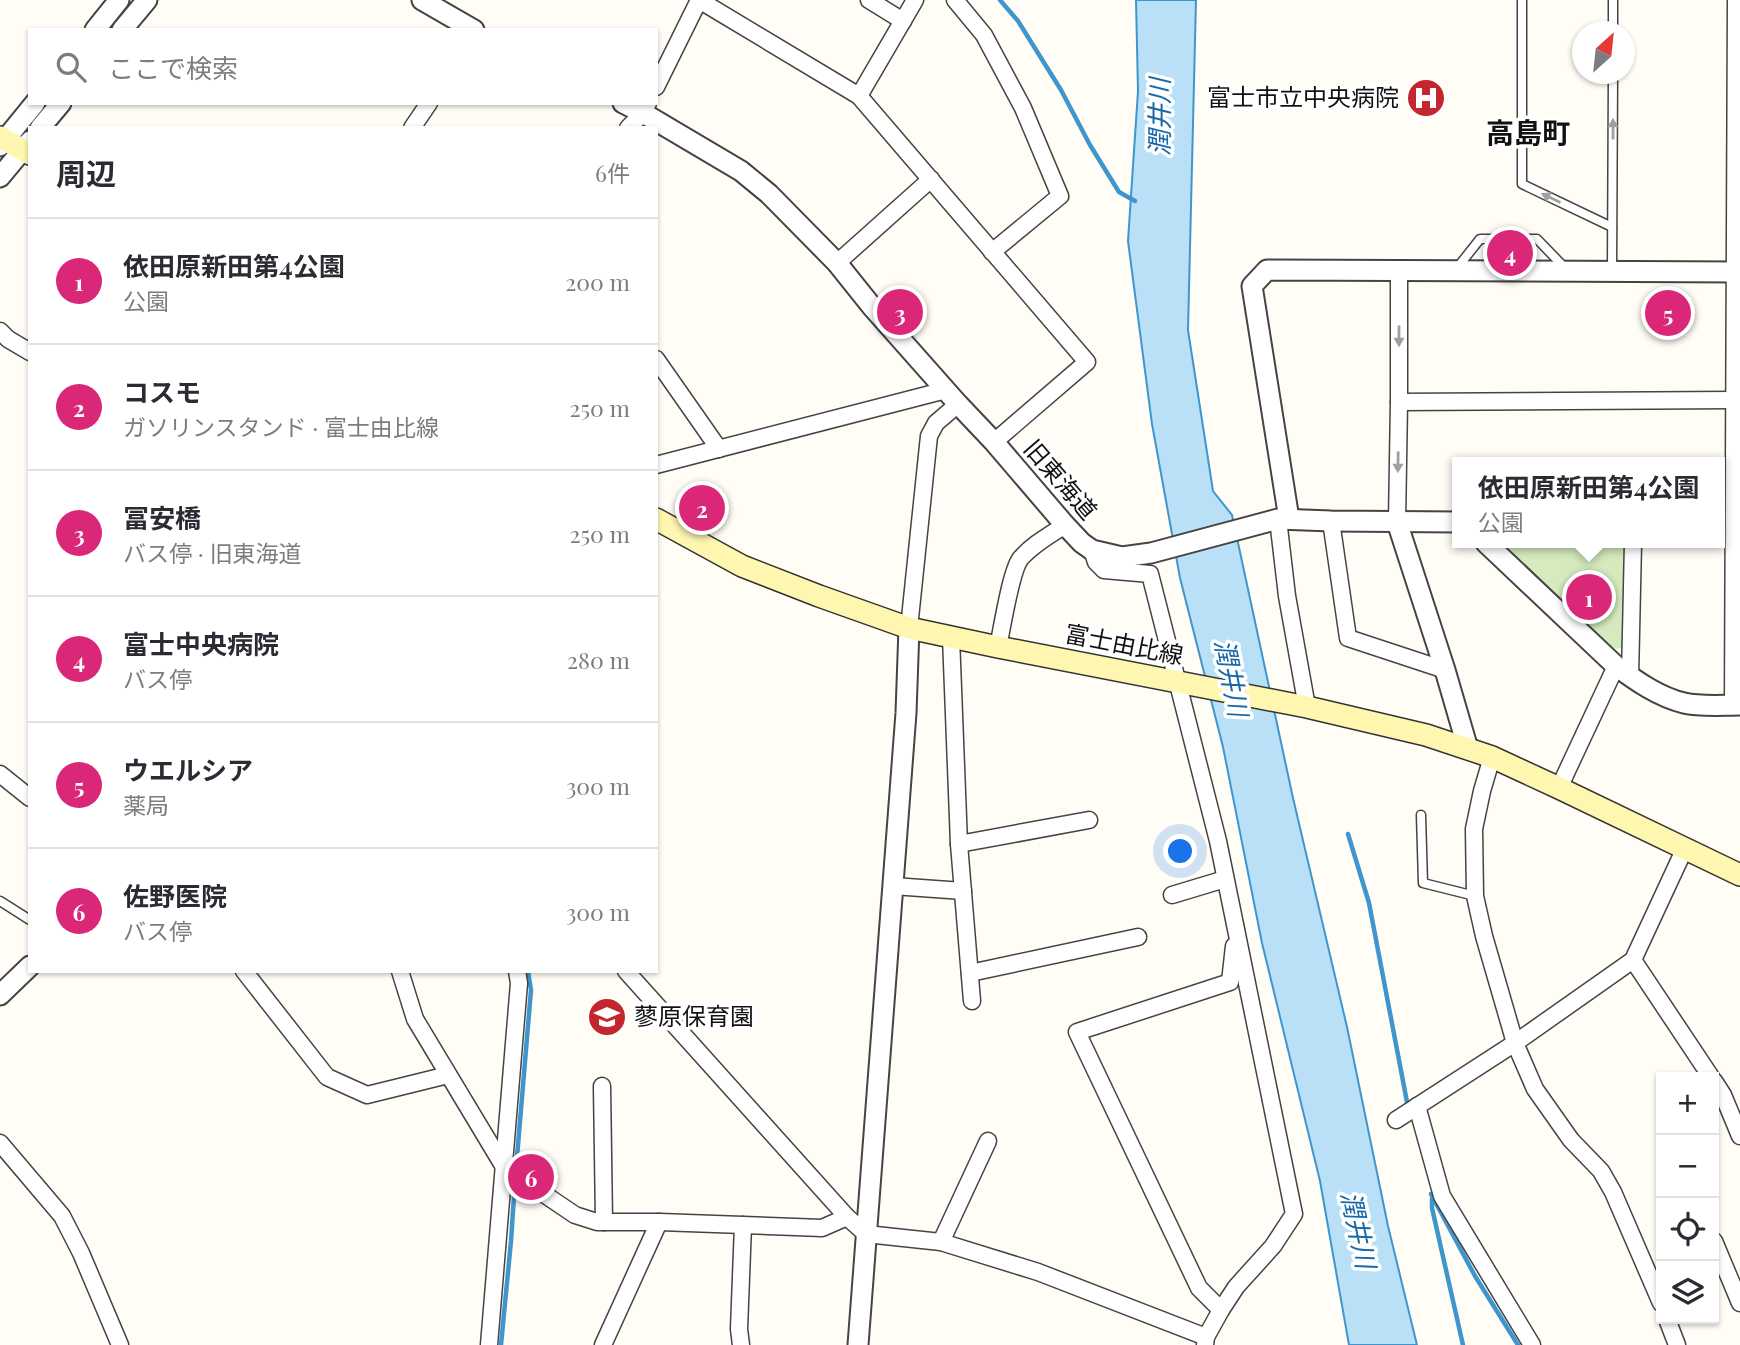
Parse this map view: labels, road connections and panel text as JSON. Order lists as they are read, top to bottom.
{
  "streets": {
    "main road": ["富士由比線"],
    "street": ["旧東海道"]
  },
  "districts": ["高島町"],
  "water": ["潤井川"],
  "places": {
    "hospital": ["富士市立中央病院"],
    "school or university": ["蓼原保育園"]
  },
  "north": "top right",
  "page": {
    "search": "ここで検索",
    "heading": ["周辺", "6件"],
    "list": [
      {
        "mark": "1",
        "name": "依田原新田第4公園",
        "note": "公園",
        "value": "200 m"
      },
      {
        "mark": "2",
        "name": "コスモ",
        "note": "ガソリンスタンド · 富士由比線",
        "value": "250 m"
      },
      {
        "mark": "3",
        "name": "冨安橋",
        "note": "バス停 · 旧東海道",
        "value": "250 m"
      },
      {
        "mark": "4",
        "name": "富士中央病院",
        "note": "バス停",
        "value": "280 m"
      },
      {
        "mark": "5",
        "name": "ウエルシア",
        "note": "薬局",
        "value": "300 m"
      },
      {
        "mark": "6",
        "name": "佐野医院",
        "note": "バス停",
        "value": "300 m"
      }
    ],
    "pins": [
      "4",
      "3",
      "5",
      "2",
      "1",
      "6"
    ],
    "popup": ["依田原新田第4公園", "公園"],
    "map_buttons": ["+", "−"]
  }
}
